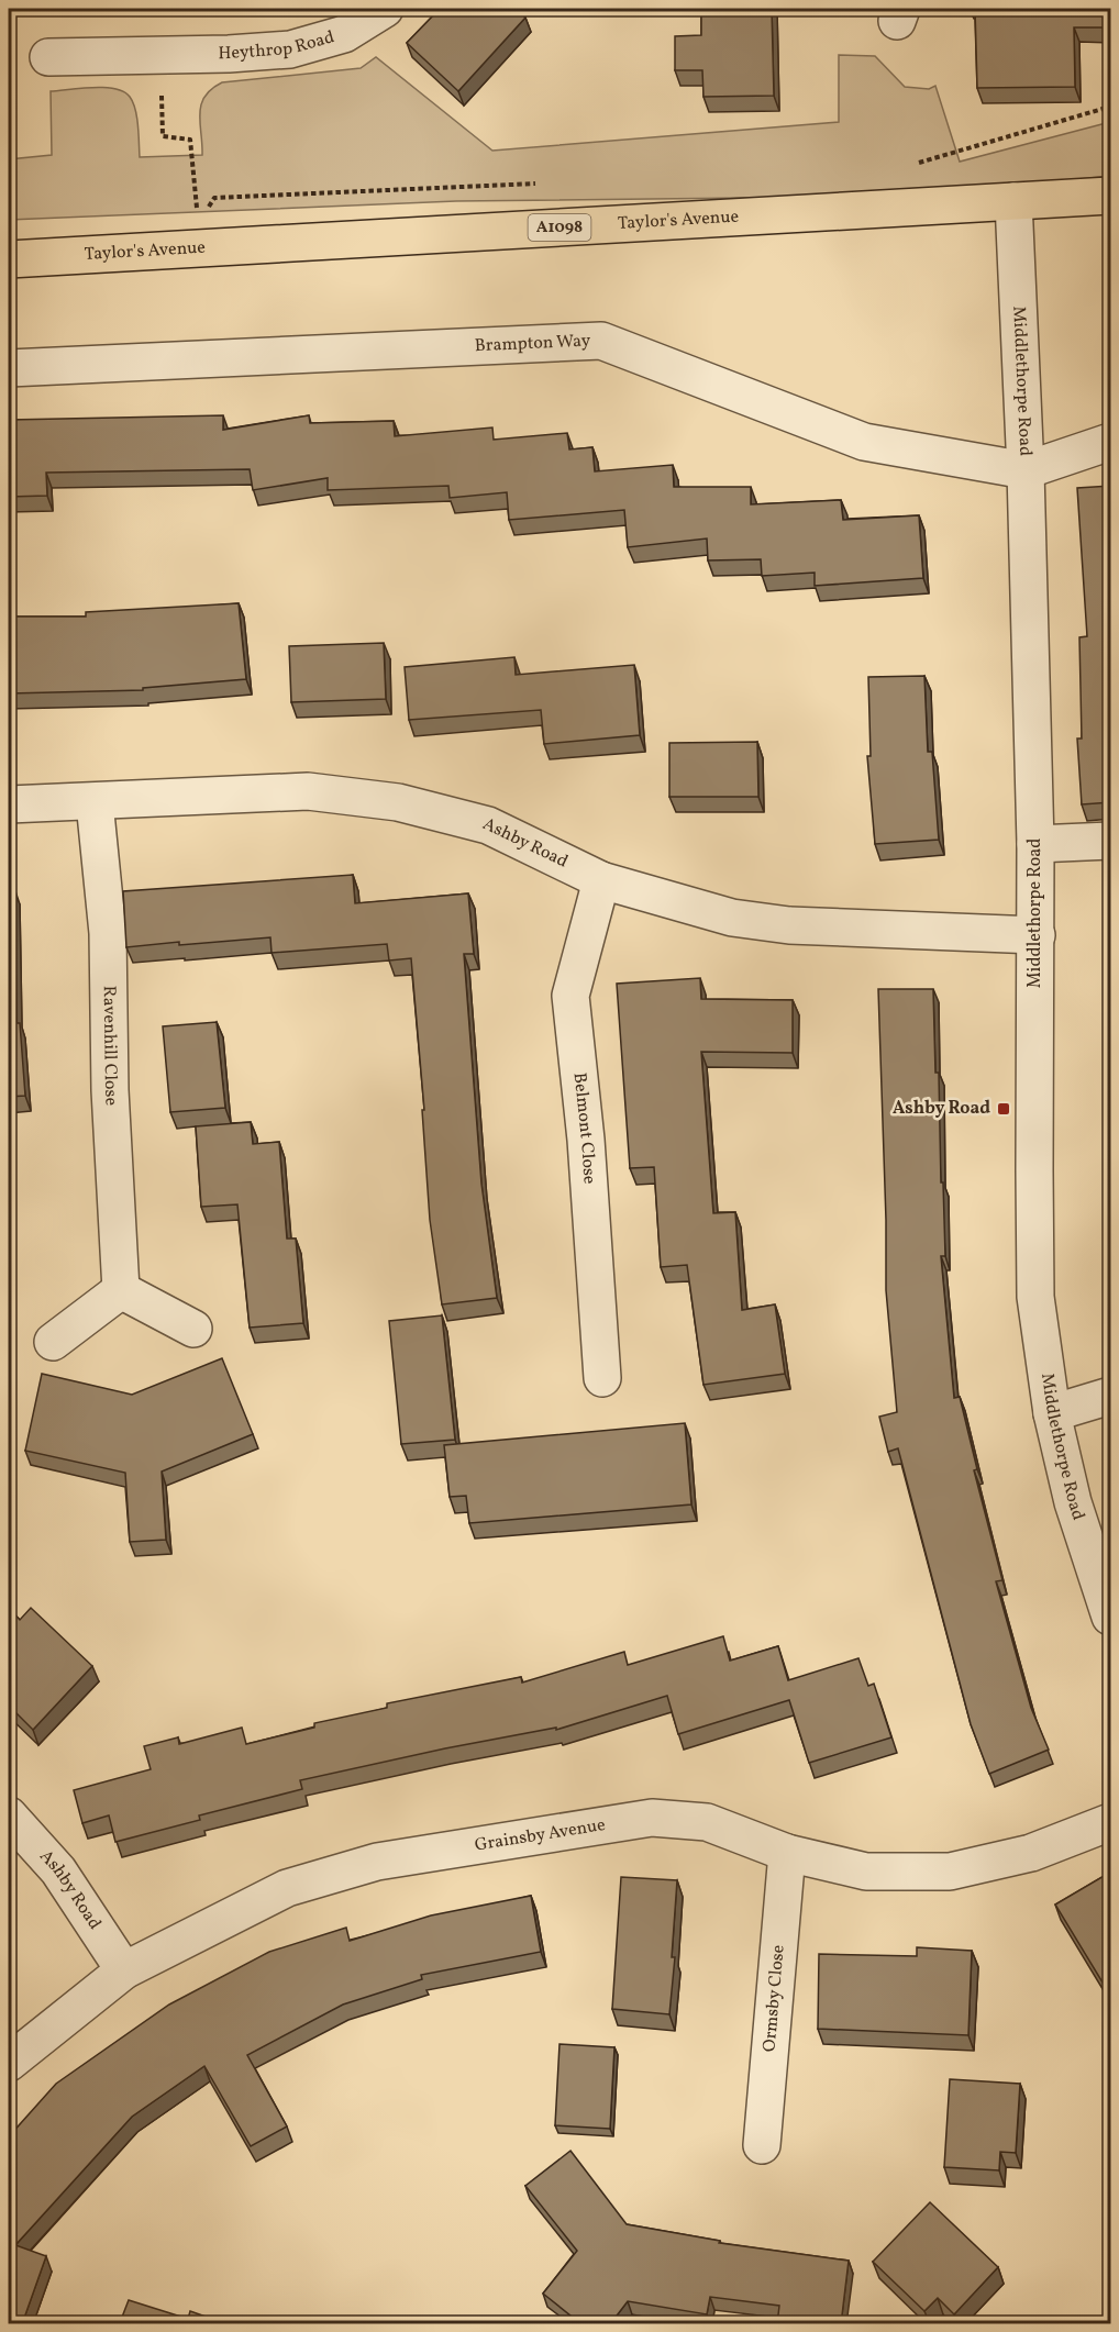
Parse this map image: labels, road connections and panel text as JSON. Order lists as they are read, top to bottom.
{
  "streets": {
    "main road": ["Taylor's Avenue", "A1098"],
    "street": [
      "Heythrop Road",
      "Brampton Way",
      "Middlethorpe Road",
      "Ashby Road",
      "Ravenhill Close",
      "Belmont Close",
      "Grainsby Avenue",
      "Ormsby Close"
    ]
  },
  "crossings": [
    ["Taylor's Avenue", "Middlethorpe Road"],
    ["Brampton Way", "Middlethorpe Road"],
    ["Middlethorpe Road", "Ashby Road"],
    ["Ashby Road", "Ravenhill Close"],
    ["Ashby Road", "Belmont Close"],
    ["Ashby Road", "Grainsby Avenue"],
    ["Grainsby Avenue", "Ormsby Close"]
  ],
  "places": {
    "transit": ["Ashby Road"]
  }
}
